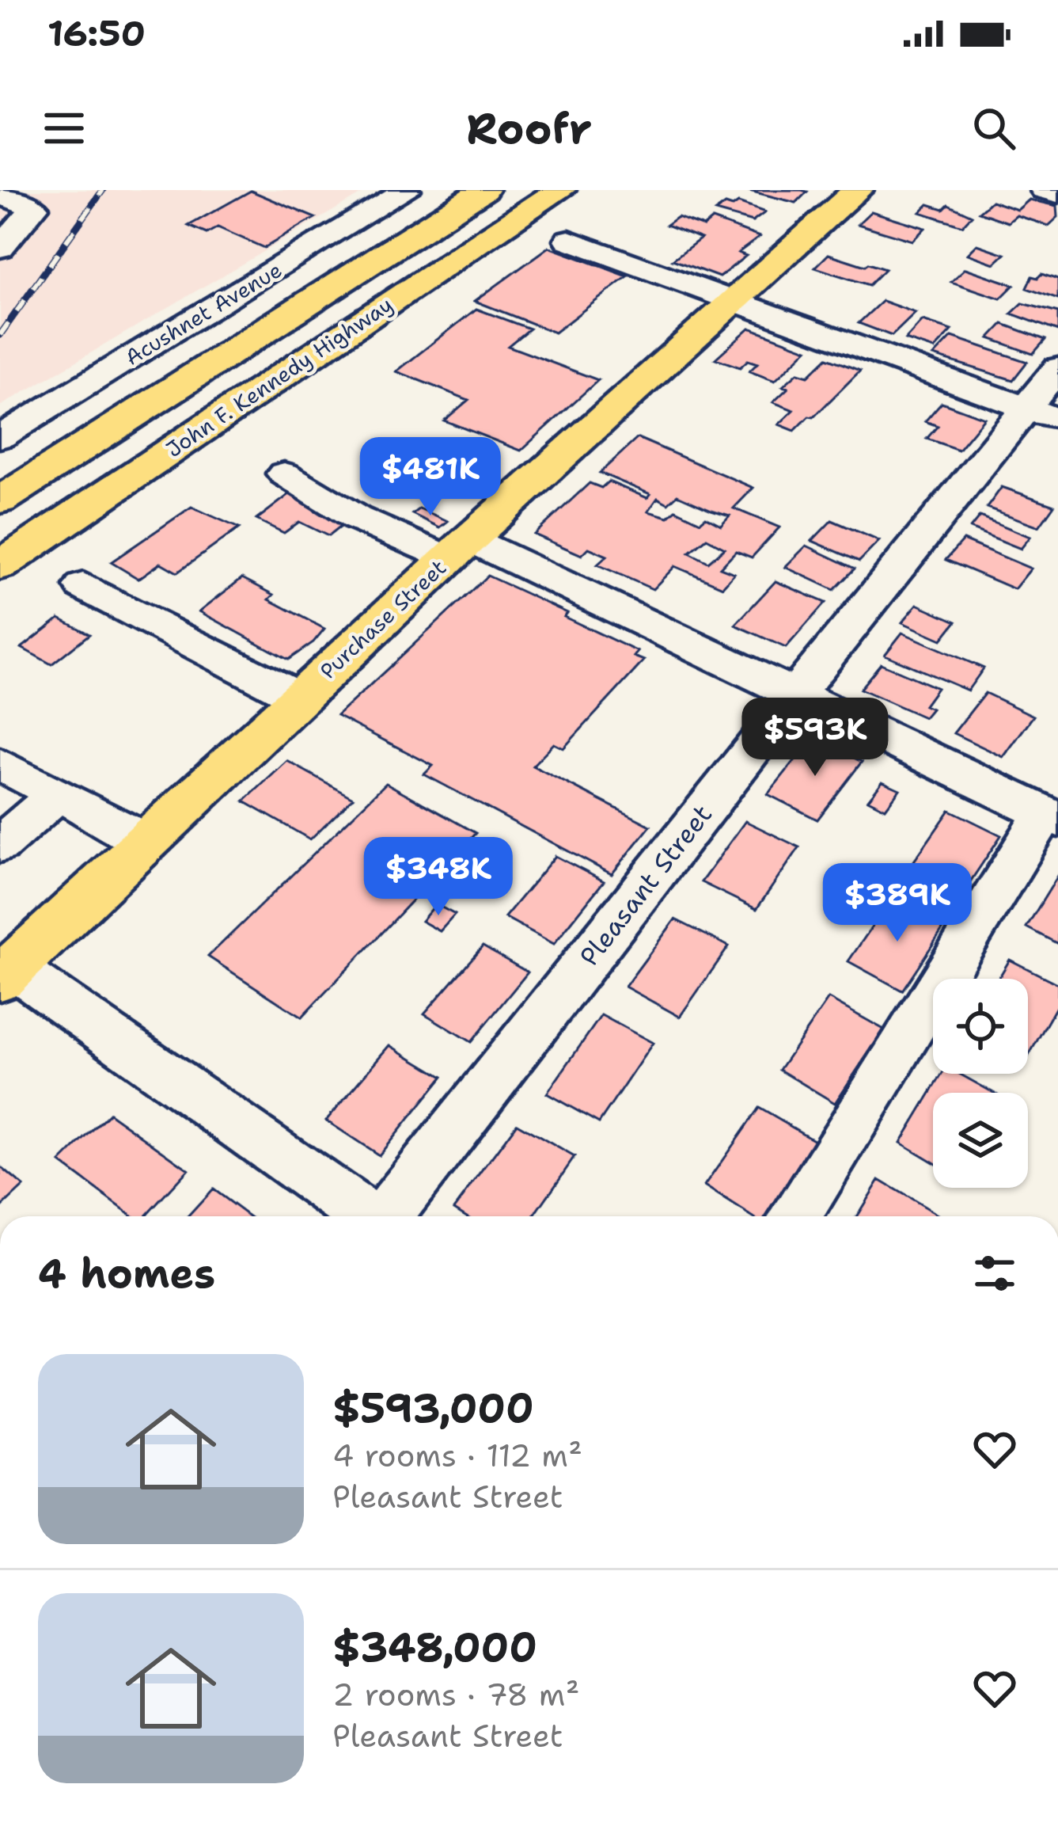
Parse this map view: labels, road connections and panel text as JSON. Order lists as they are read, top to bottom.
{
  "streets": {
    "main road": ["John F. Kennedy Highway", "Purchase Street"],
    "street": ["Acushnet Avenue", "Pleasant Street"]
  },
  "page": {
    "status": "16:50",
    "header": "Roofr",
    "price": [
      "$481K",
      "$593K",
      "$348K",
      "$389K"
    ],
    "heading": "4 homes",
    "list": [
      {
        "name": "$593,000",
        "note": "4 rooms · 112 m² · Pleasant Street"
      },
      {
        "name": "$348,000",
        "note": "2 rooms · 78 m² · Pleasant Street"
      }
    ]
  }
}
